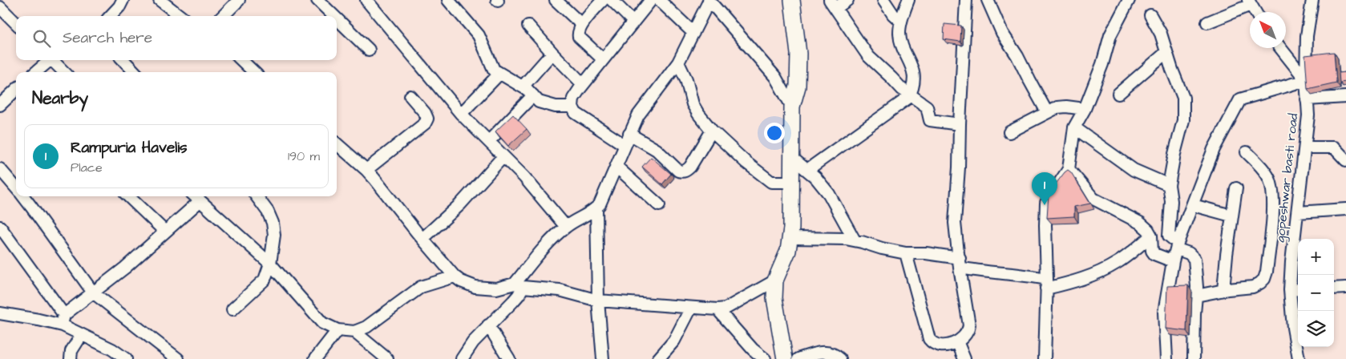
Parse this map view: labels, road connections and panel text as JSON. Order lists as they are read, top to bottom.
{
  "streets": {
    "street": ["gopeshwar basti road"]
  },
  "north": "top left",
  "page": {
    "search": "Search here",
    "heading": "Nearby",
    "list": [
      {
        "mark": "1",
        "name": "Rampuria Havelis",
        "note": "Place",
        "value": "190 m"
      }
    ],
    "pins": "1",
    "map_buttons": ["+", "−"]
  }
}
